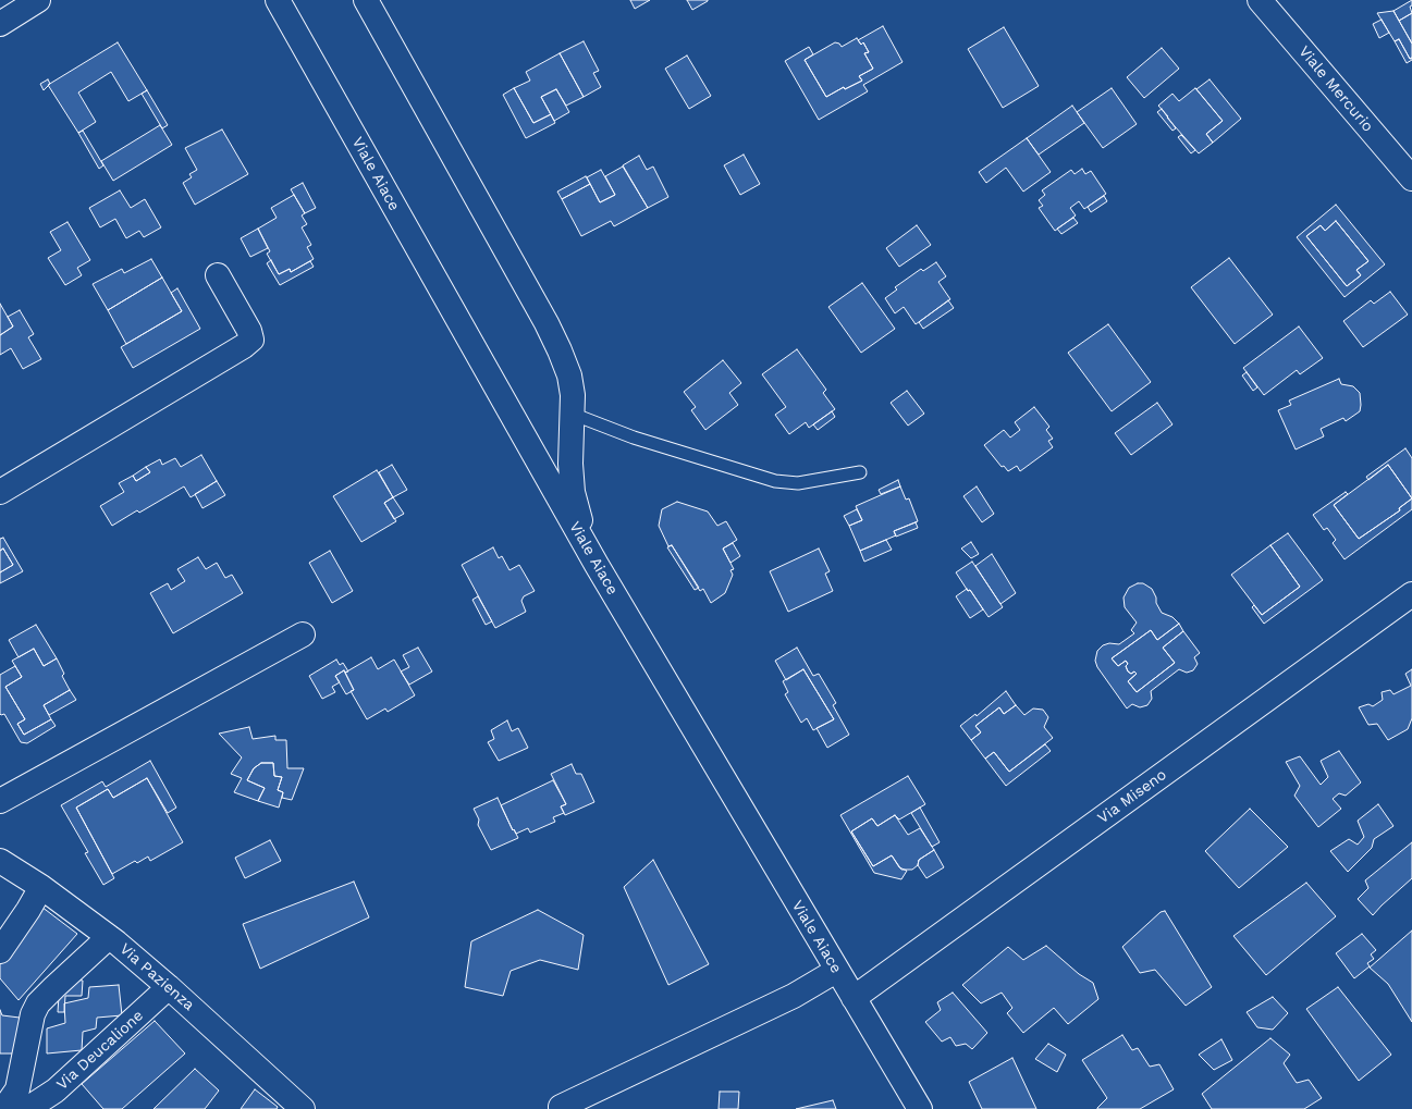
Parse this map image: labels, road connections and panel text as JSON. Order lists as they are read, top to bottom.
{
  "streets": {
    "street": [
      "Viale Mercurio",
      "Viale Aiace",
      "Via Miseno",
      "Via Pazienza",
      "Via Deucalione"
    ]
  },
  "crossings": [
    ["Viale Aiace", "Via Miseno"],
    ["Via Pazienza", "Via Deucalione"]
  ]
}
